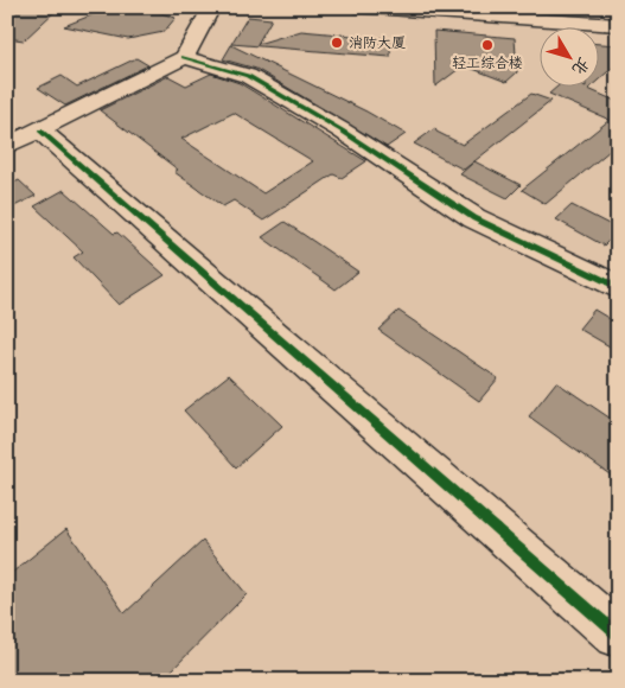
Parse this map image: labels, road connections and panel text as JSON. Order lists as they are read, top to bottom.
{
  "places": ["消防大厦", "轻工综合楼"],
  "north": "bottom right"
}
